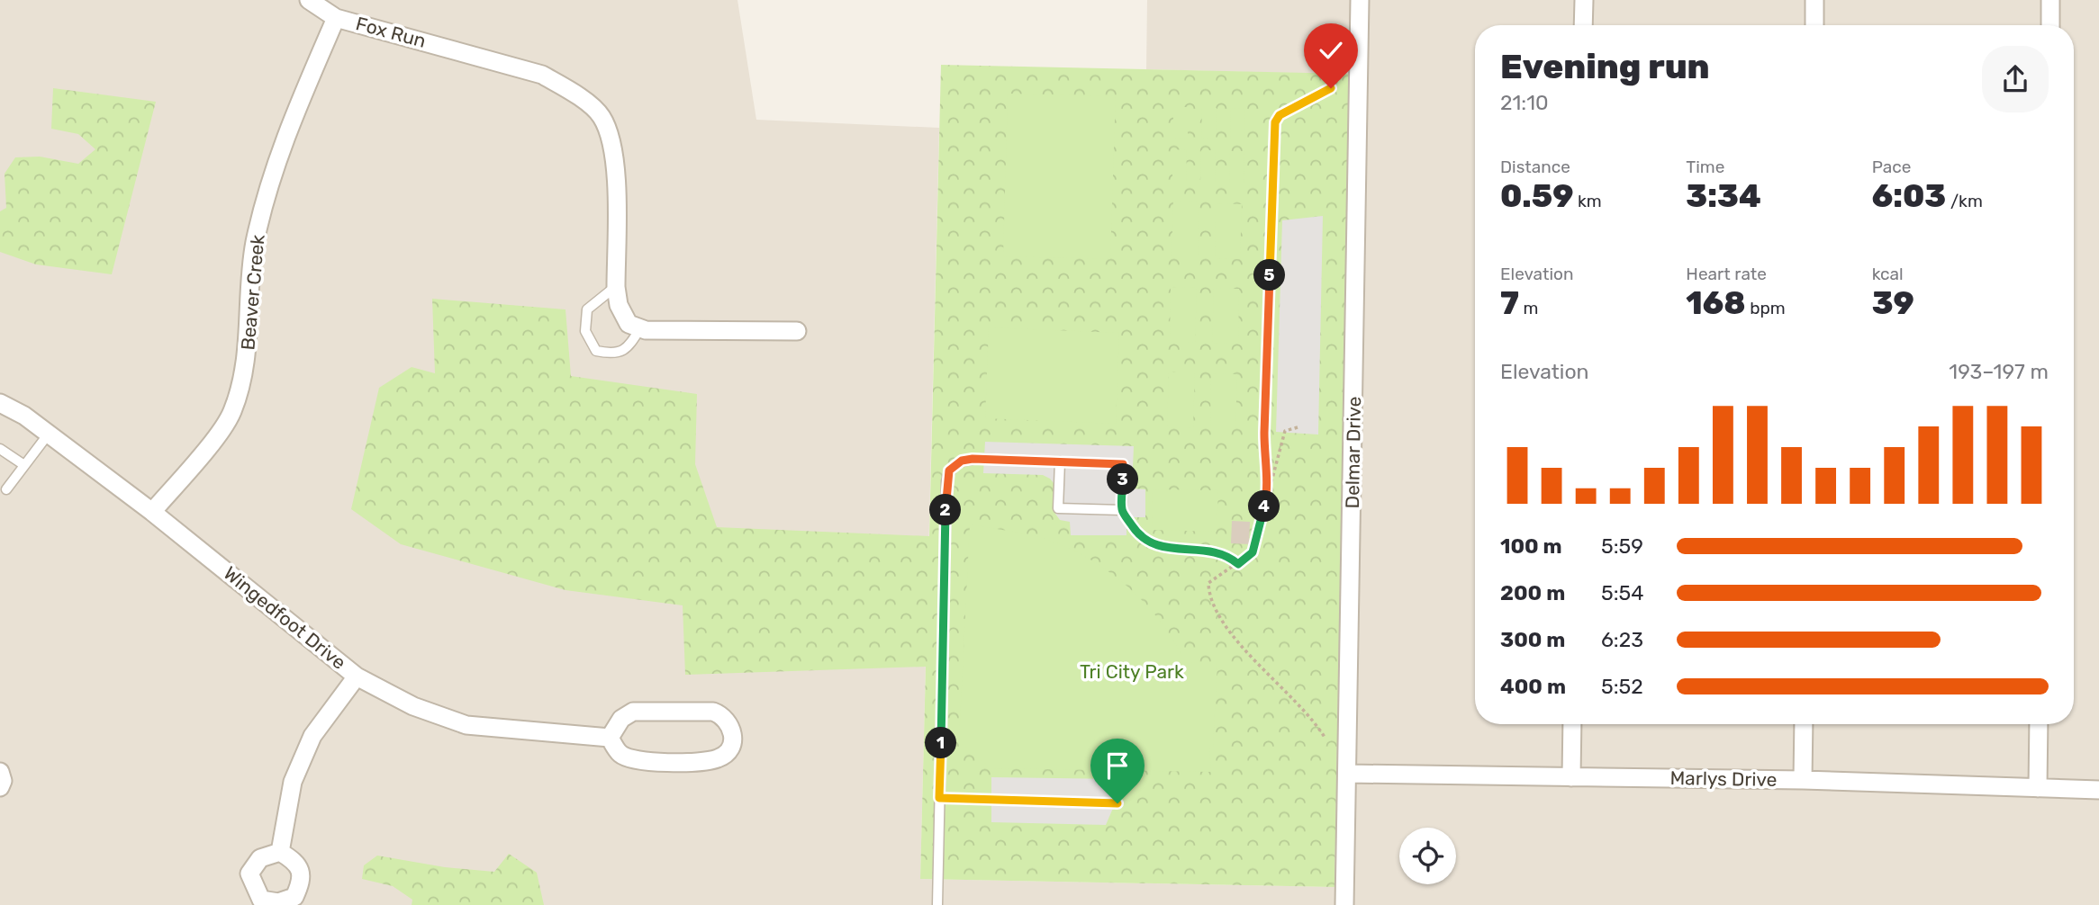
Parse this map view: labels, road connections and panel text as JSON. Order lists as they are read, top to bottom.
{
  "streets": {
    "street": [
      "Fox Run",
      "Beaver Creek",
      "Delmar Drive",
      "Wingedfoot Drive",
      "Marlys Drive"
    ]
  },
  "crossings": [
    ["Fox Run", "Beaver Creek"],
    ["Beaver Creek", "Wingedfoot Drive"],
    ["Delmar Drive", "Marlys Drive"]
  ],
  "parks": ["Tri City Park"],
  "page": {
    "heading": ["Evening run", "21:10"],
    "stats": [
      ["Distance", "0.59 km"],
      ["Time", "3:34"],
      ["Pace", "6:03 /km"],
      ["Elevation", "7 m"],
      ["Heart rate", "168 bpm"],
      ["kcal", "39"]
    ],
    "pins": [
      "5",
      "3",
      "4",
      "2",
      "1"
    ],
    "chart": ["Elevation", "193–197 m"],
    "list": [
      {
        "name": "100 m",
        "note": "5:59"
      },
      {
        "name": "200 m",
        "note": "5:54"
      },
      {
        "name": "300 m",
        "note": "6:23"
      },
      {
        "name": "400 m",
        "note": "5:52"
      }
    ]
  }
}
